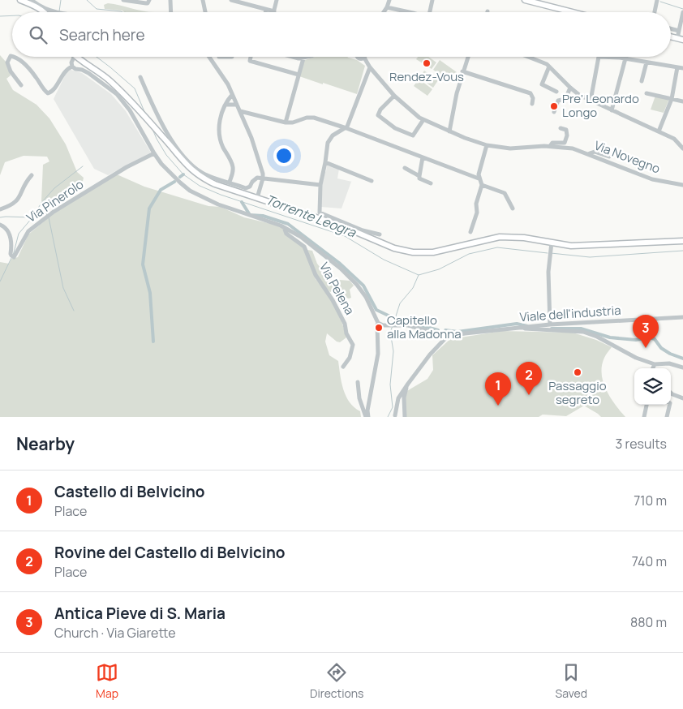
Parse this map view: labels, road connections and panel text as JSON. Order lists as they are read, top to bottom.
{
  "streets": {
    "street": [
      "Via Novegno",
      "Via Pinerolo",
      "Via Pelena",
      "Viale dell'industria"
    ]
  },
  "water": ["Torrente Leogra"],
  "places": [
    "Rendez-Vous",
    "Pre' Leonardo Longo",
    "Capitello alla Madonna",
    "Passaggio segreto"
  ],
  "page": {
    "search": "Search here",
    "pins": ["3", "2", "1"],
    "heading": ["Nearby", "3 results"],
    "list": [
      {
        "mark": "1",
        "name": "Castello di Belvicino",
        "note": "Place",
        "value": "710 m"
      },
      {
        "mark": "2",
        "name": "Rovine del Castello di Belvicino",
        "note": "Place",
        "value": "740 m"
      },
      {
        "mark": "3",
        "name": "Antica Pieve di S. Maria",
        "note": "Church · Via Giarette",
        "value": "880 m"
      }
    ],
    "nav": ["Map", "Directions", "Saved"]
  }
}
